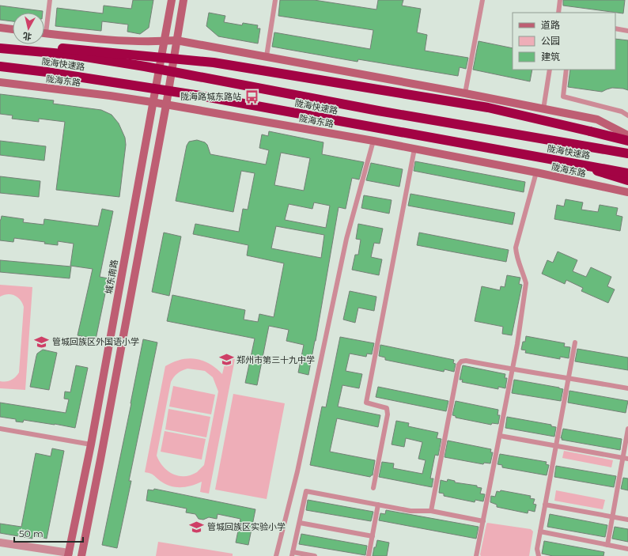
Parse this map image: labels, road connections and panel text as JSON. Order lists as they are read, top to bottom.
{
  "streets": {
    "highway": ["陇海快速路"],
    "street": ["陇海东路", "城东南路"]
  },
  "crossings": [
    ["陇海东路", "城东南路"]
  ],
  "places": {
    "bus stop": ["陇海路城东路站"],
    "school or university": ["管城回族区外国语小学", "郑州市第三十九中学", "管城回族区实验小学"]
  },
  "legend": ["道路", "公园", "建筑"],
  "scale_bar": "50 m",
  "north": "bottom"
}
